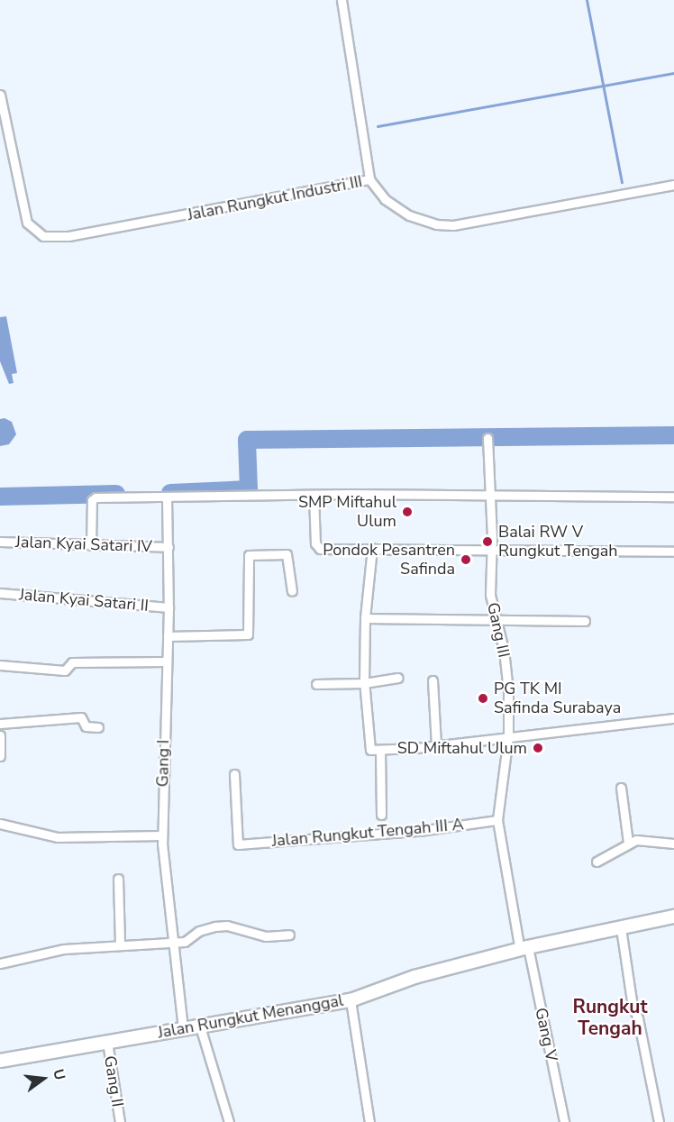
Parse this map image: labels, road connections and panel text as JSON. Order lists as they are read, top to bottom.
{
  "streets": {
    "main road": ["Jalan Rungkut Menanggal"],
    "street": [
      "Jalan Rungkut Industri III",
      "Jalan Kyai Satari IV",
      "Jalan Kyai Satari II",
      "Gang III",
      "Gang I",
      "Jalan Rungkut Tengah III A",
      "Gang V",
      "Gang II"
    ]
  },
  "crossings": [
    ["Jalan Kyai Satari IV", "Gang I"],
    ["Jalan Kyai Satari II", "Gang I"],
    ["Gang III", "Jalan Rungkut Tengah III A"],
    ["Gang III", "Jalan Rungkut Menanggal"],
    ["Gang III", "Gang V"],
    ["Gang I", "Jalan Rungkut Menanggal"],
    ["Jalan Rungkut Menanggal", "Gang V"],
    ["Jalan Rungkut Menanggal", "Gang II"]
  ],
  "districts": ["Rungkut Tengah"],
  "places": [
    "SMP Miftahul Ulum",
    "Balai RW V Rungkut Tengah",
    "Pondok Pesantren Safinda",
    "PG TK MI Safinda Surabaya",
    "SD Miftahul Ulum"
  ],
  "north": "right"
}
